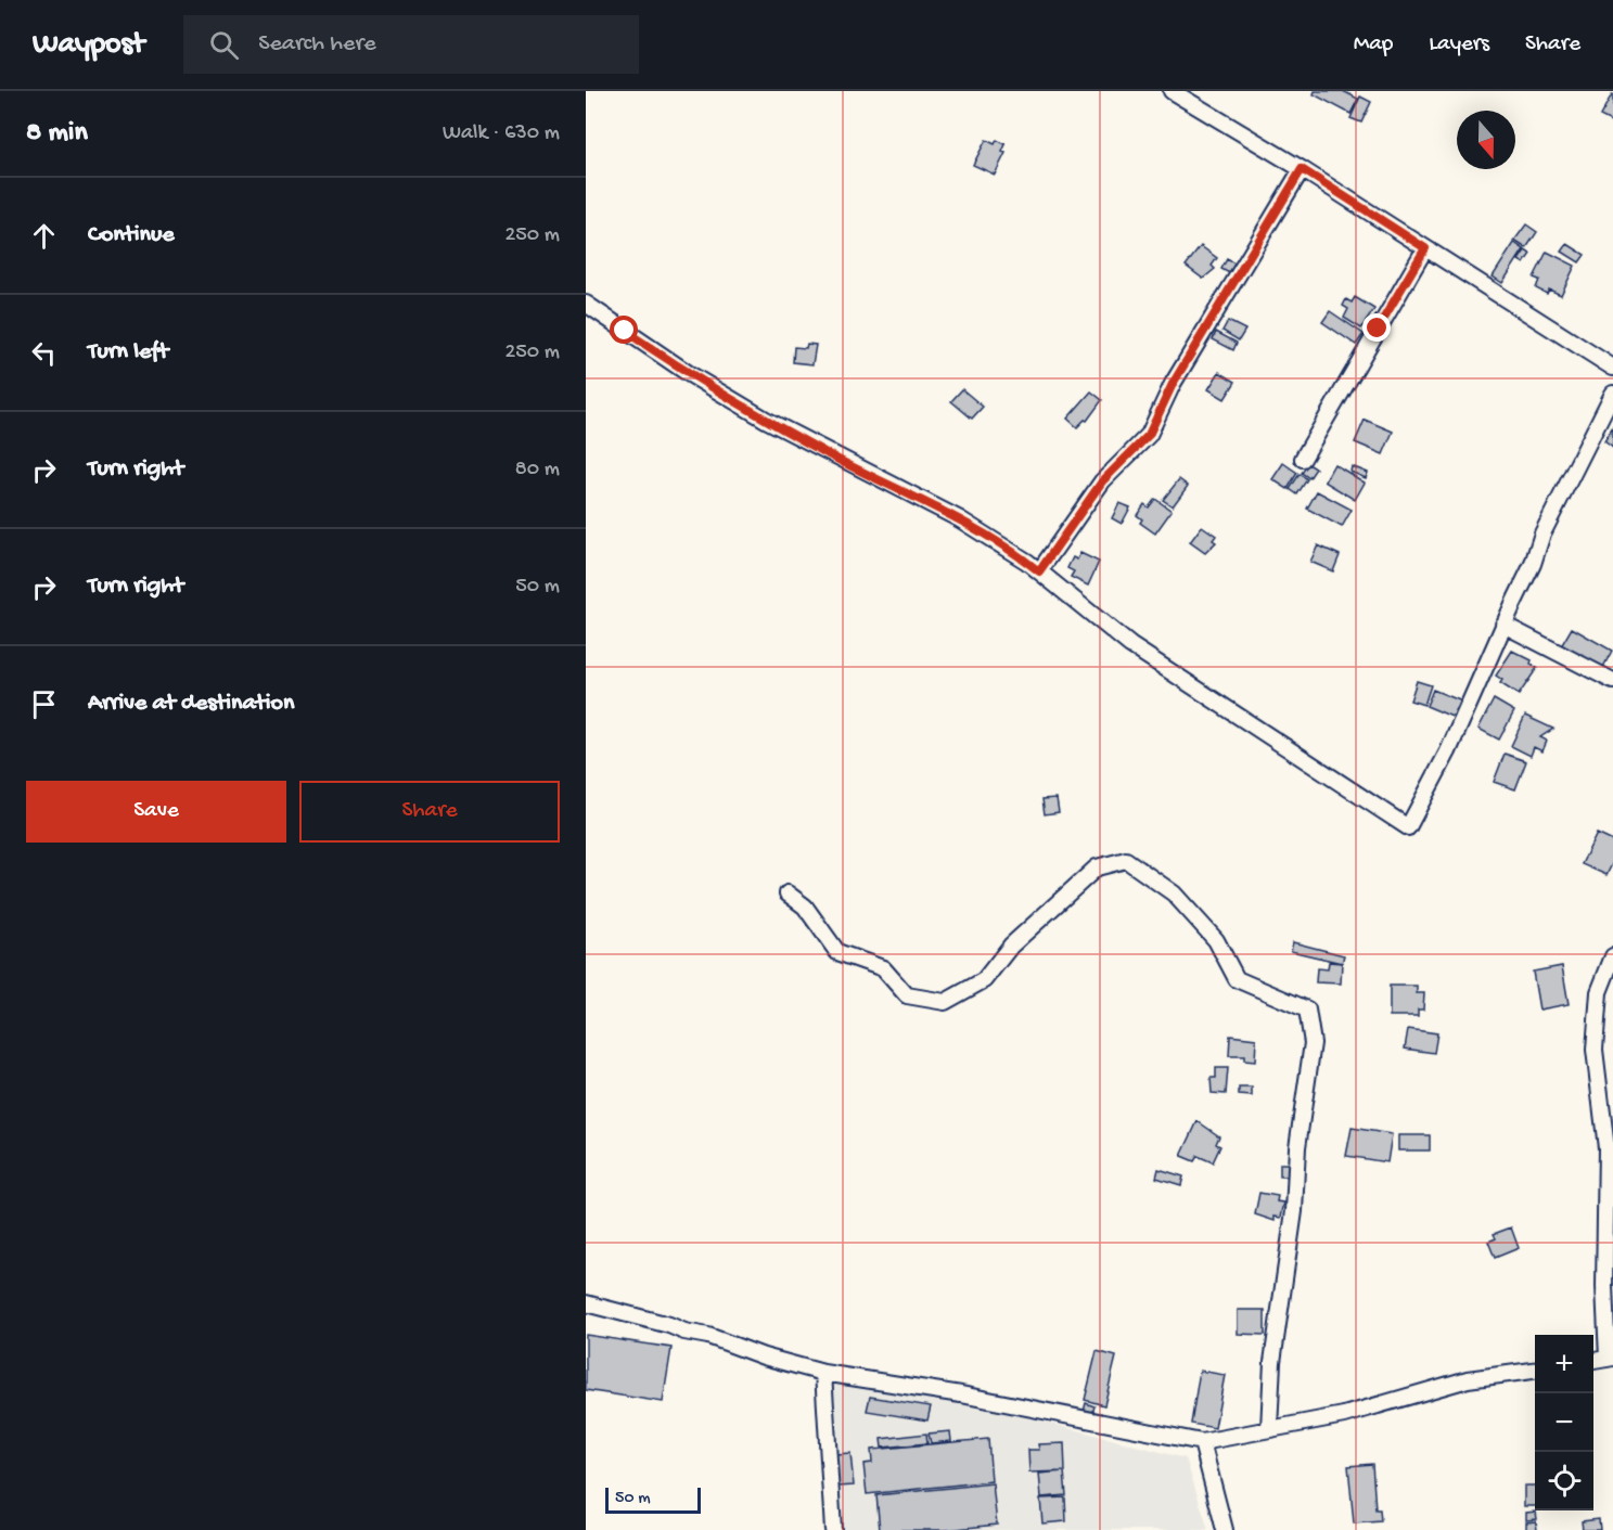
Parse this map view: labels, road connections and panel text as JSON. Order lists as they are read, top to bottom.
{
  "scale_bar": "50 m",
  "north": "bottom",
  "page": {
    "header": "Waypost",
    "search": "Search here",
    "nav": ["Map", "Layers", "Share"],
    "heading": ["8 min", "Walk · 630 m"],
    "list": [
      ["Continue", "250 m"],
      ["Turn left", "250 m"],
      ["Turn right", "80 m"],
      ["Turn right", "50 m"],
      "Arrive at destination"
    ],
    "buttons": ["Save", "Share"],
    "map_buttons": ["+", "−"],
    "scale": "50 m"
  }
}
